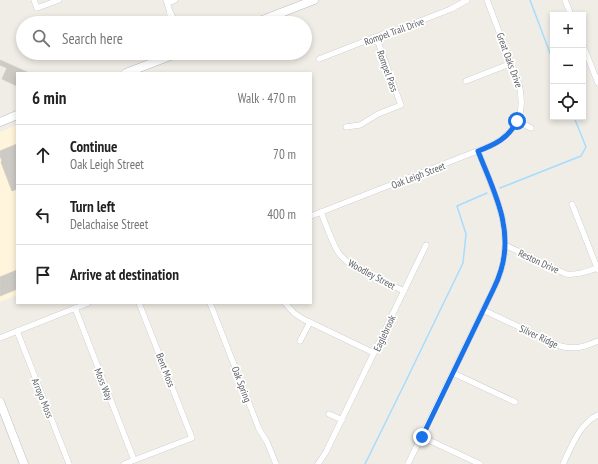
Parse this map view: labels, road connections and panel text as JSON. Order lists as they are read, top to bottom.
{
  "streets": {
    "street": [
      "Rompel Trail Drive",
      "Great Oaks Drive",
      "Rompel Pass",
      "Oak Leigh Street",
      "Reston Drive",
      "Woodley Street",
      "Eaglebrook",
      "Silver Ridge",
      "Bent Moss",
      "Moss Way",
      "Oak Spring",
      "Arroyo Moss"
    ]
  },
  "crossings": [
    ["Rompel Trail Drive", "Rompel Pass"],
    ["Great Oaks Drive", "Oak Leigh Street"],
    ["Oak Leigh Street", "Woodley Street"],
    ["Woodley Street", "Eaglebrook"],
    ["Bent Moss", "Moss Way"]
  ],
  "page": {
    "map_buttons": ["+", "−"],
    "search": "Search here",
    "heading": ["6 min", "Walk · 470 m"],
    "list": [
      ["Continue", "Oak Leigh Street", "70 m"],
      ["Turn left", "Delachaise Street", "400 m"],
      "Arrive at destination"
    ]
  }
}
